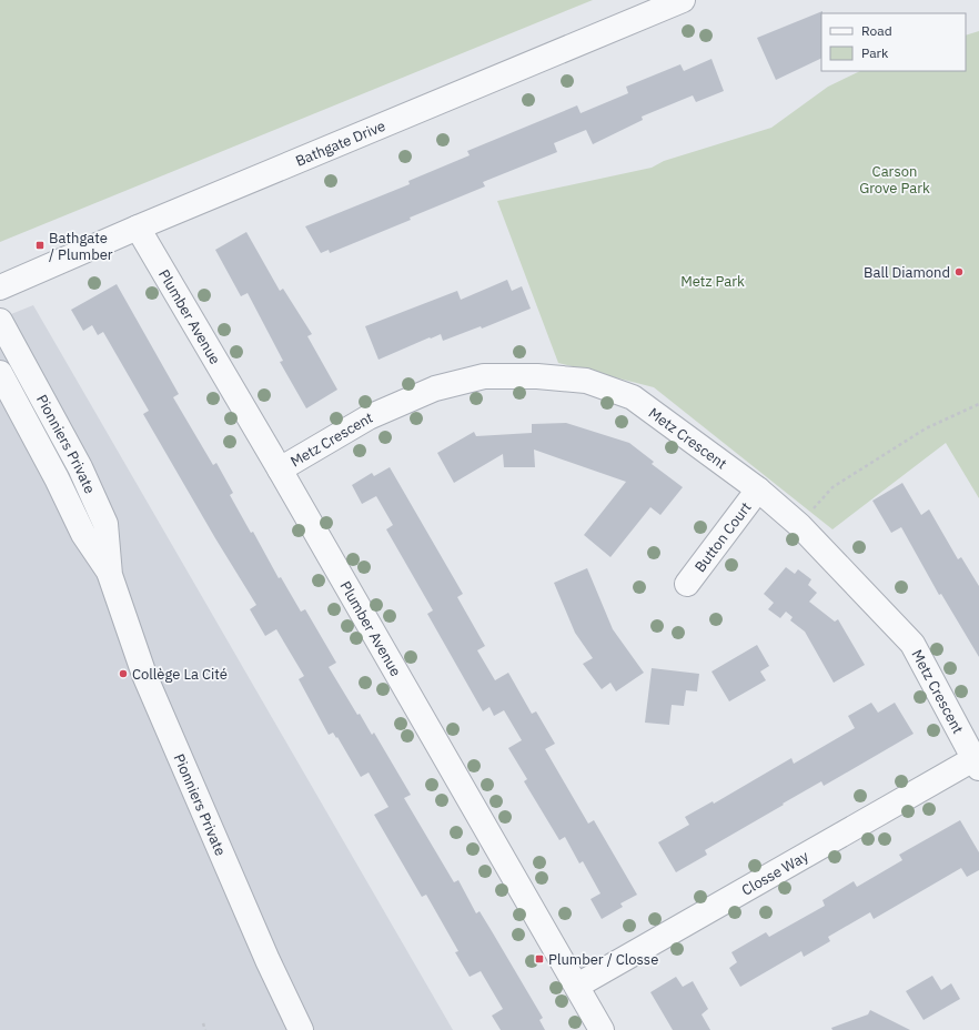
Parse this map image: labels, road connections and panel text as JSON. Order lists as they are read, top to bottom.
{
  "streets": {
    "street": [
      "Bathgate Drive",
      "Plumber Avenue",
      "Metz Crescent",
      "Pionniers Private",
      "Button Court",
      "Closse Way"
    ]
  },
  "crossings": [
    ["Bathgate Drive", "Plumber Avenue"],
    ["Plumber Avenue", "Metz Crescent"],
    ["Plumber Avenue", "Closse Way"],
    ["Metz Crescent", "Button Court"],
    ["Metz Crescent", "Closse Way"]
  ],
  "parks": ["Carson Grove Park", "Metz Park"],
  "places": {
    "transit": ["Bathgate / Plumber", "Plumber / Closse"],
    "other": ["Ball Diamond", "Collège La Cité"]
  },
  "legend": ["Road", "Park"]
}
